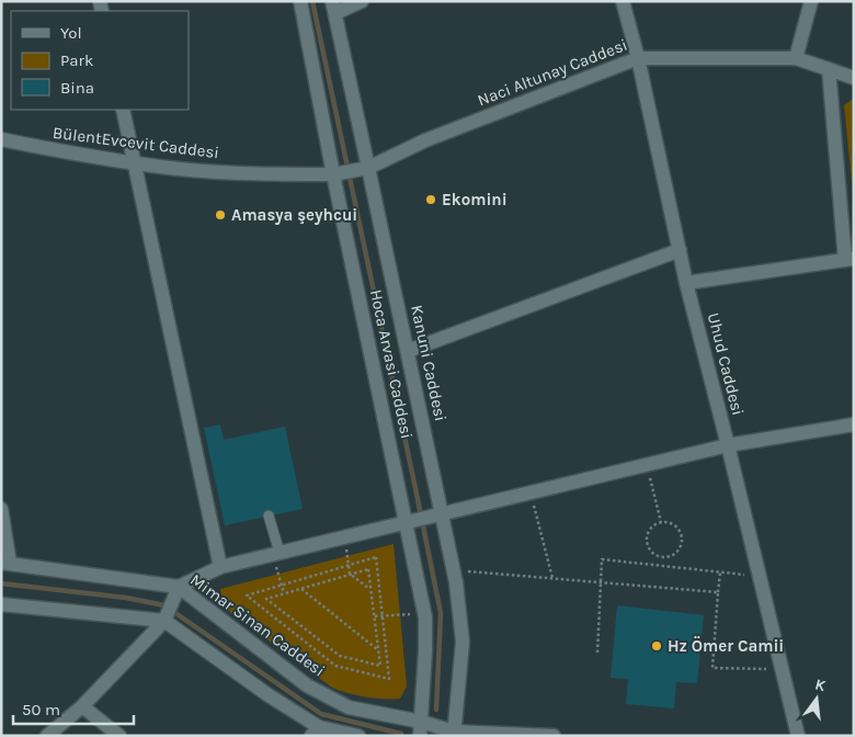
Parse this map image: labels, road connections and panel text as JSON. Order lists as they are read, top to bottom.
{
  "streets": {
    "street": [
      "Naci Altunay Caddesi",
      "BülentEvcevit Caddesi",
      "Kanuni Caddesi",
      "Hoca Arvasi Caddesi",
      "Uhud Caddesi",
      "Mimar Sinan Caddesi"
    ]
  },
  "crossings": [
    ["Naci Altunay Caddesi", "BülentEvcevit Caddesi"],
    ["Naci Altunay Caddesi", "Kanuni Caddesi"],
    ["Naci Altunay Caddesi", "Hoca Arvasi Caddesi"],
    ["Naci Altunay Caddesi", "Uhud Caddesi"],
    ["BülentEvcevit Caddesi", "Hoca Arvasi Caddesi"],
    ["Kanuni Caddesi", "Mimar Sinan Caddesi"],
    ["Hoca Arvasi Caddesi", "Mimar Sinan Caddesi"]
  ],
  "places": ["Ekomini", "Amasya şeyhcui", "Hz Ömer Camii"],
  "legend": ["Yol", "Park", "Bina"],
  "scale_bar": "50 m",
  "north": "top"
}
